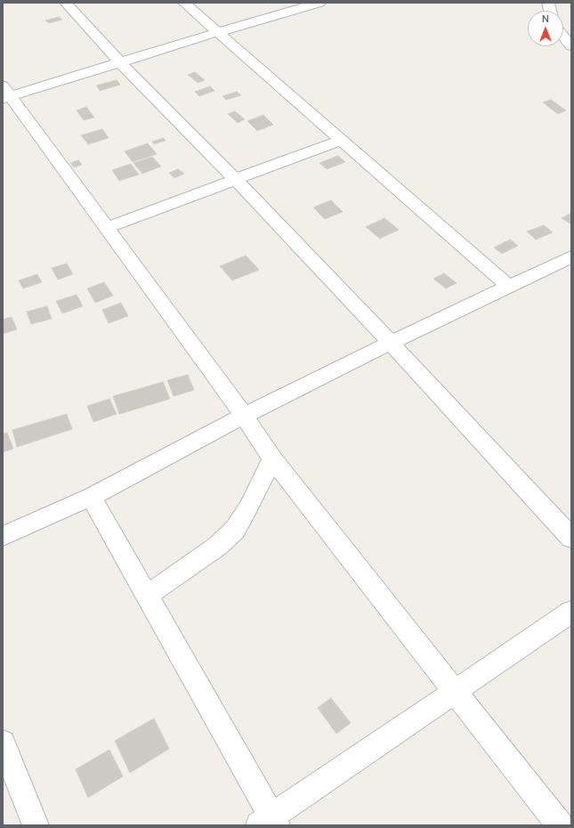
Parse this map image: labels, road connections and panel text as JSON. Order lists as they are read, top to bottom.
{
  "north": "top"
}
